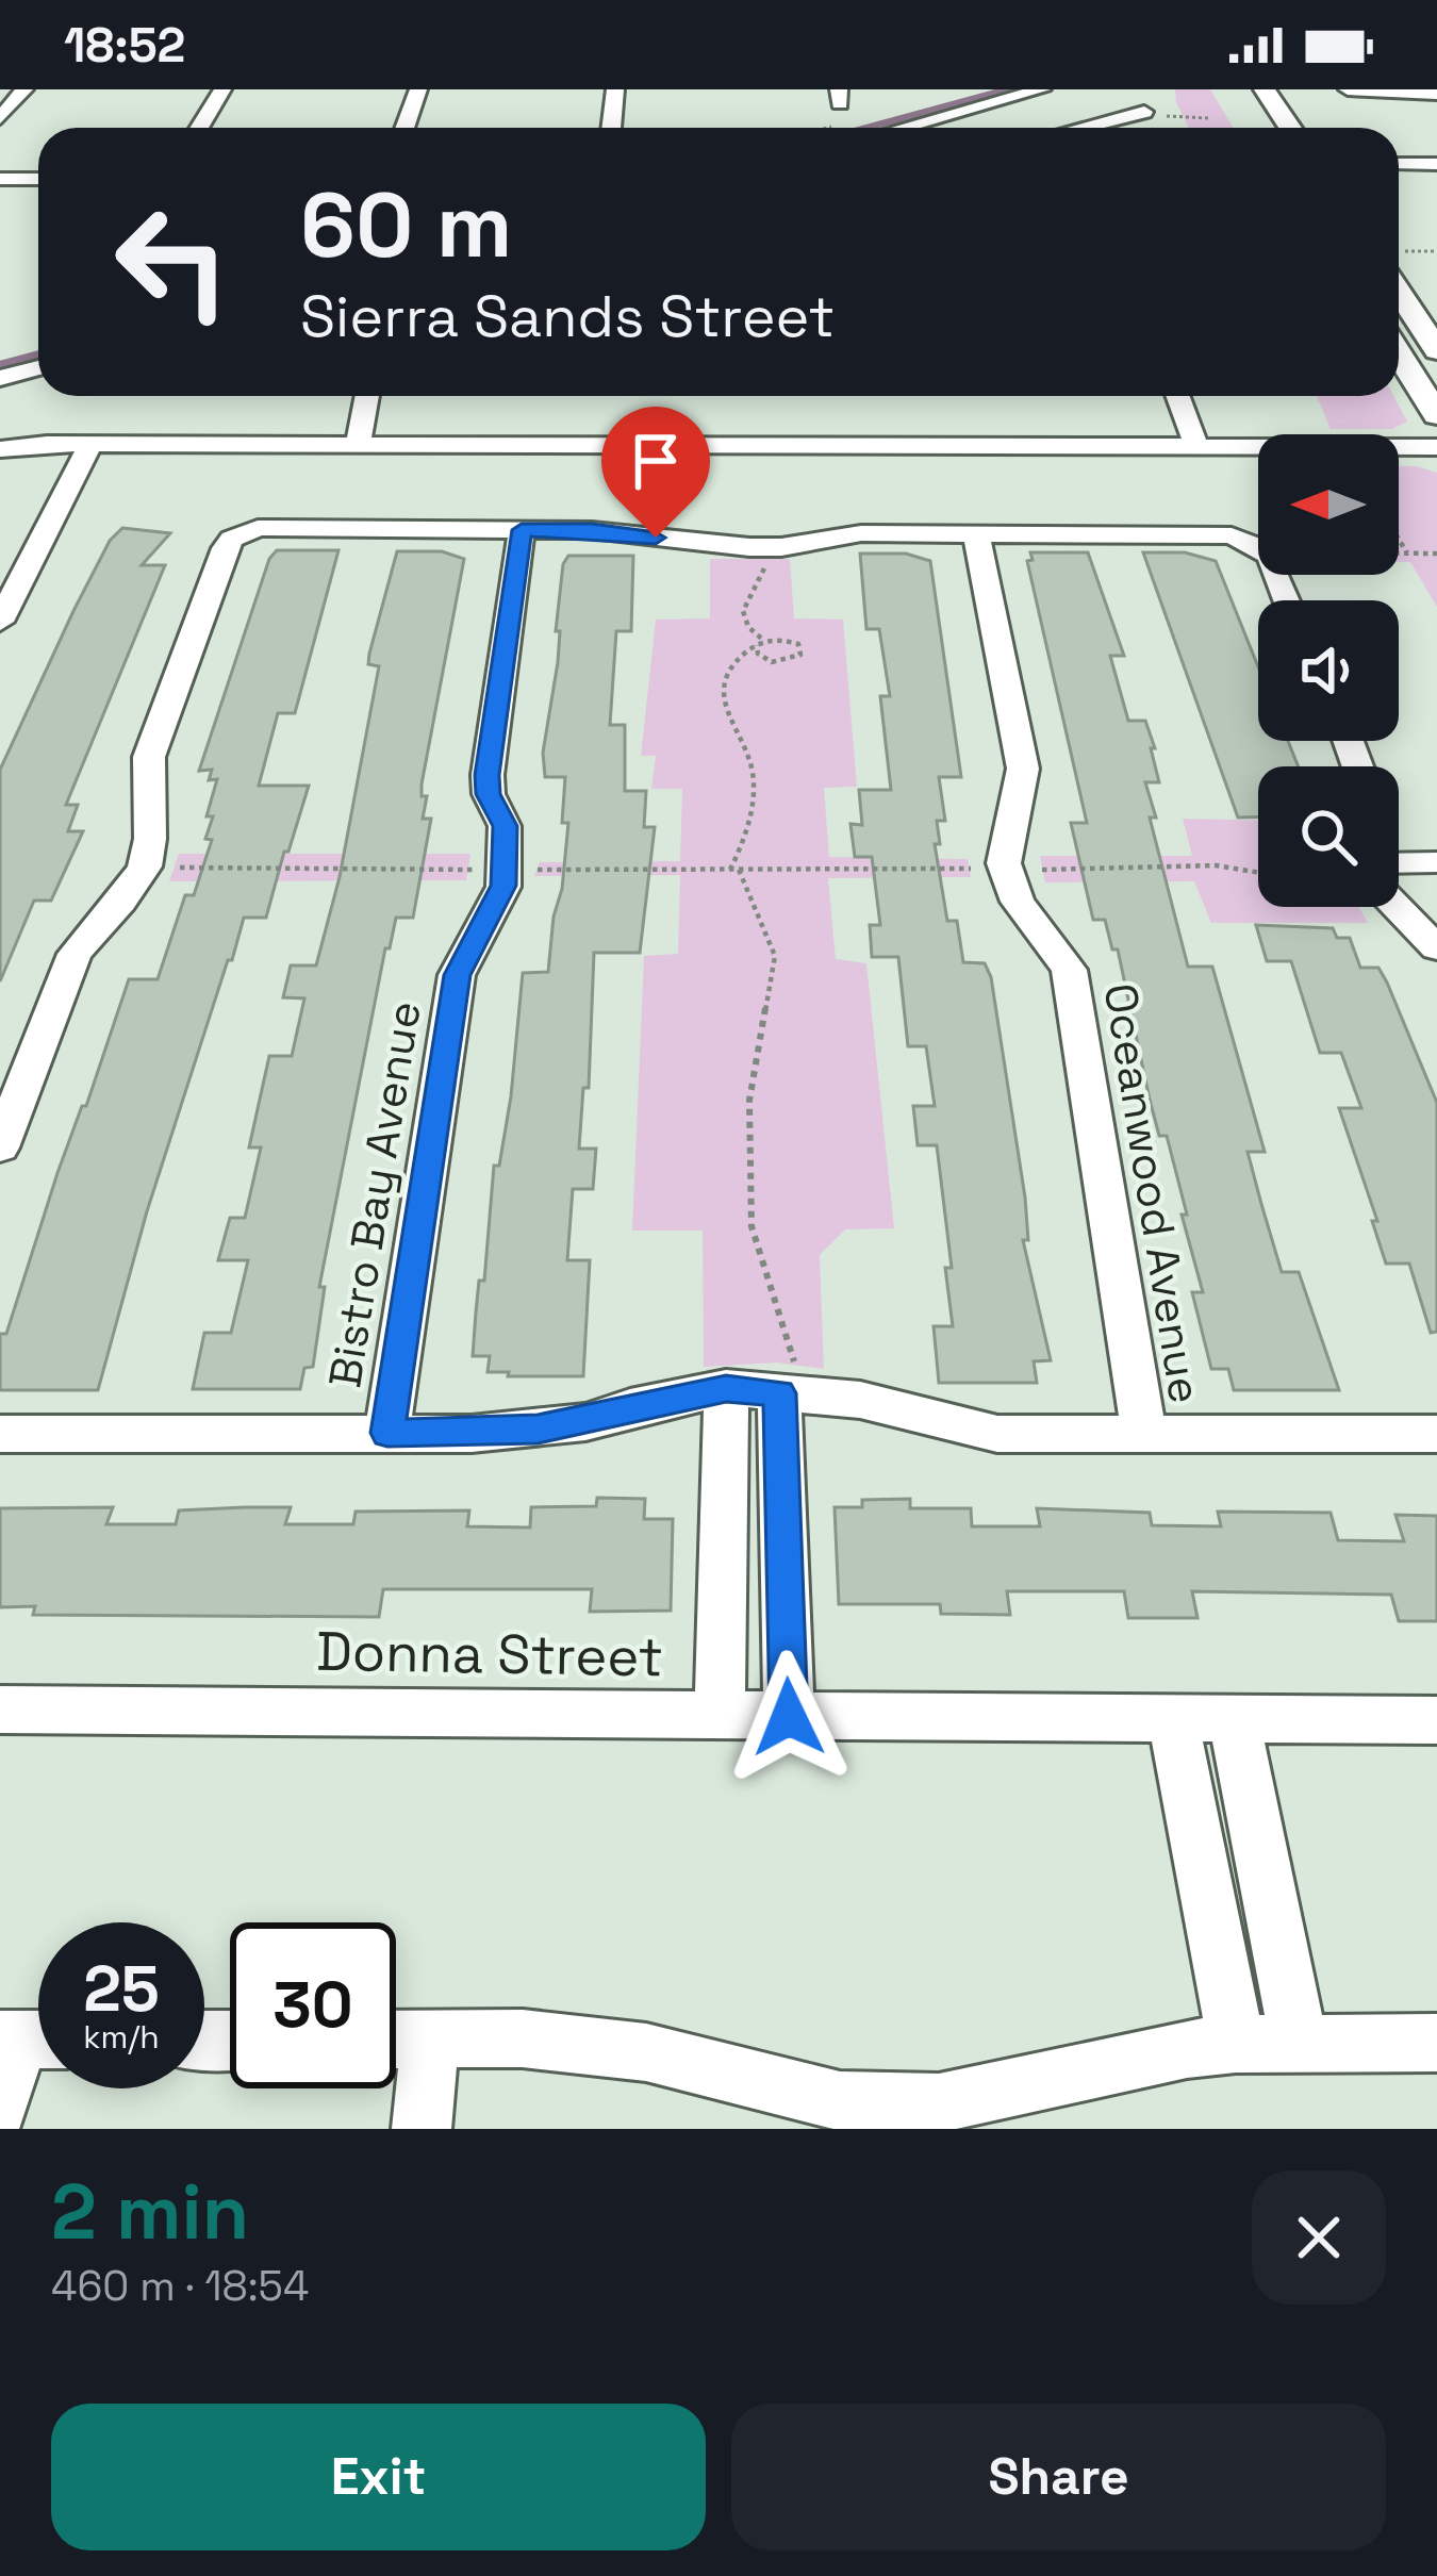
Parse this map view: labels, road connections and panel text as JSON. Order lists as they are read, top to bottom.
{
  "streets": {
    "street": ["Oceanwood Avenue", "Bistro Bay Avenue", "Donna Street"]
  },
  "north": "left",
  "page": {
    "status": "18:52",
    "turn": ["60 m", "Sierra Sands Street"],
    "speed": "25 km/h",
    "limit": "30",
    "heading": ["2 min", "460 m · 18:54"],
    "buttons": ["Exit", "Share"]
  }
}
